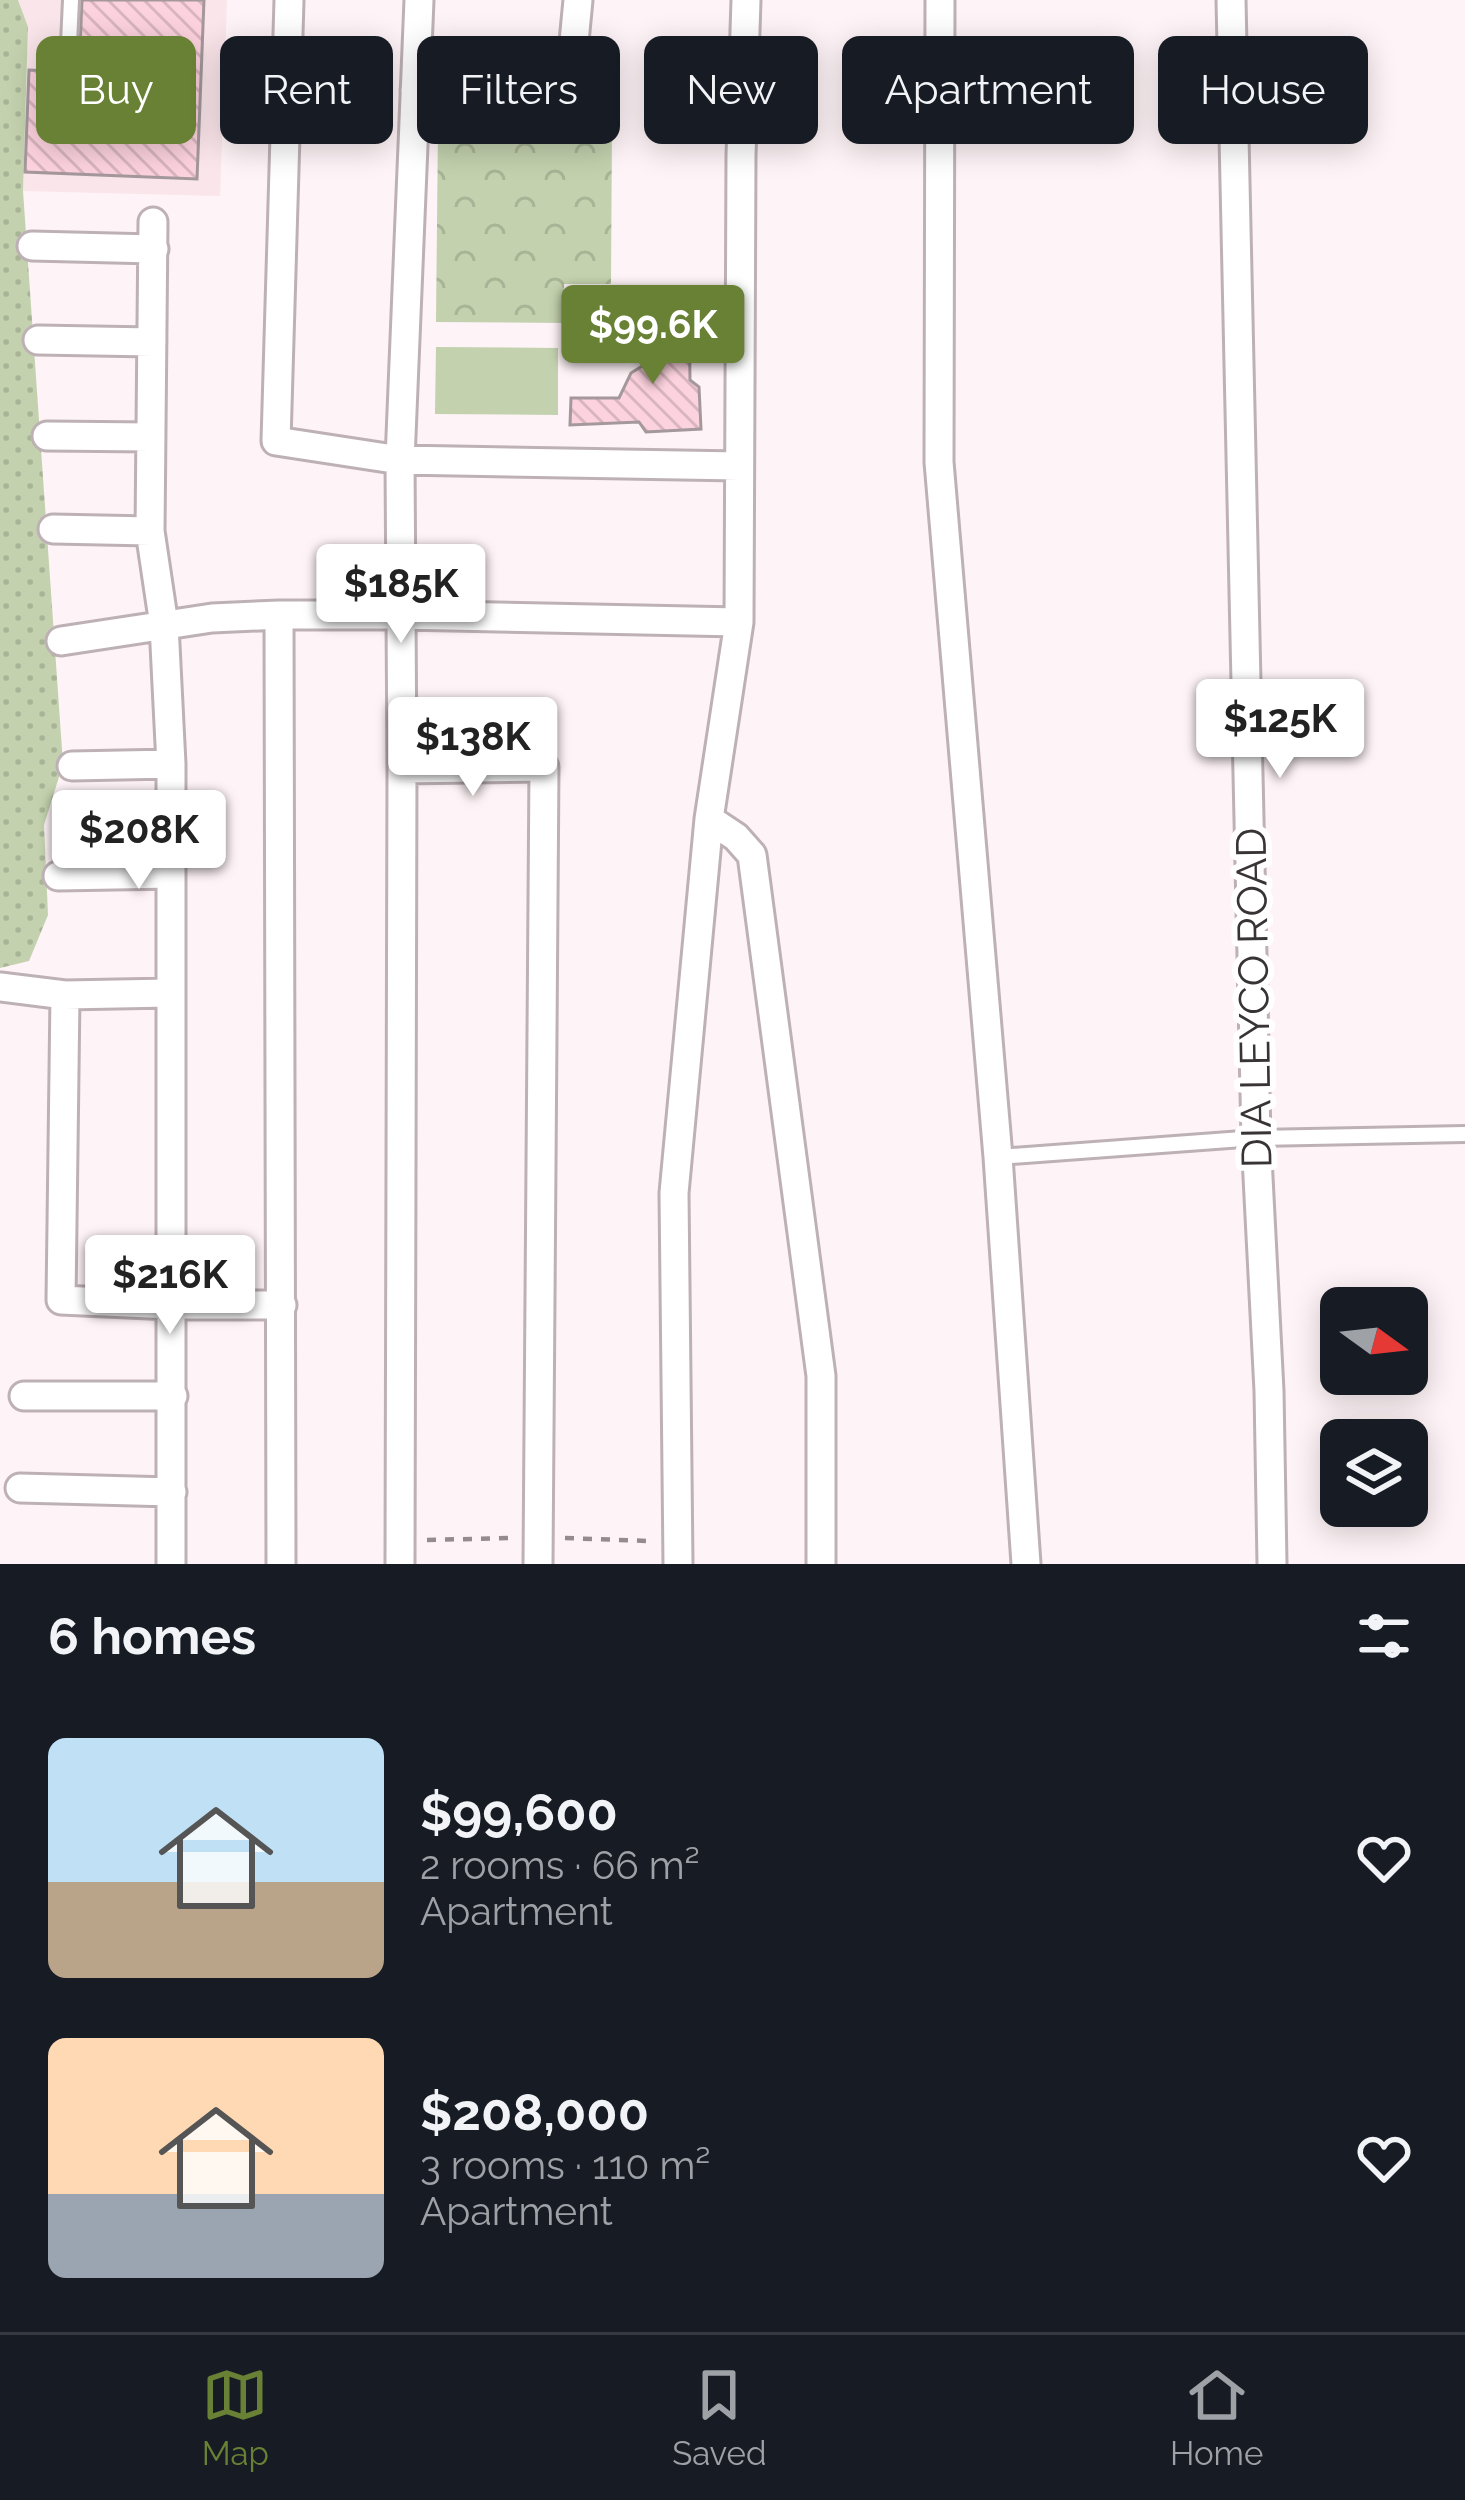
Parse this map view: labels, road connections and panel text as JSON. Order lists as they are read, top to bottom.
{
  "streets": {
    "street": ["DIA LEYCO ROAD"]
  },
  "north": "right",
  "page": {
    "chip": [
      "Buy",
      "Rent",
      "Filters",
      "New",
      "Apartment",
      "House"
    ],
    "price": [
      "$99.6K",
      "$185K",
      "$125K",
      "$138K",
      "$208K",
      "$216K"
    ],
    "heading": "6 homes",
    "list": [
      {
        "name": "$99,600",
        "note": "2 rooms · 66 m² · Apartment"
      },
      {
        "name": "$208,000",
        "note": "3 rooms · 110 m² · Apartment"
      }
    ],
    "tabs": ["Map", "Saved", "Home"]
  }
}
